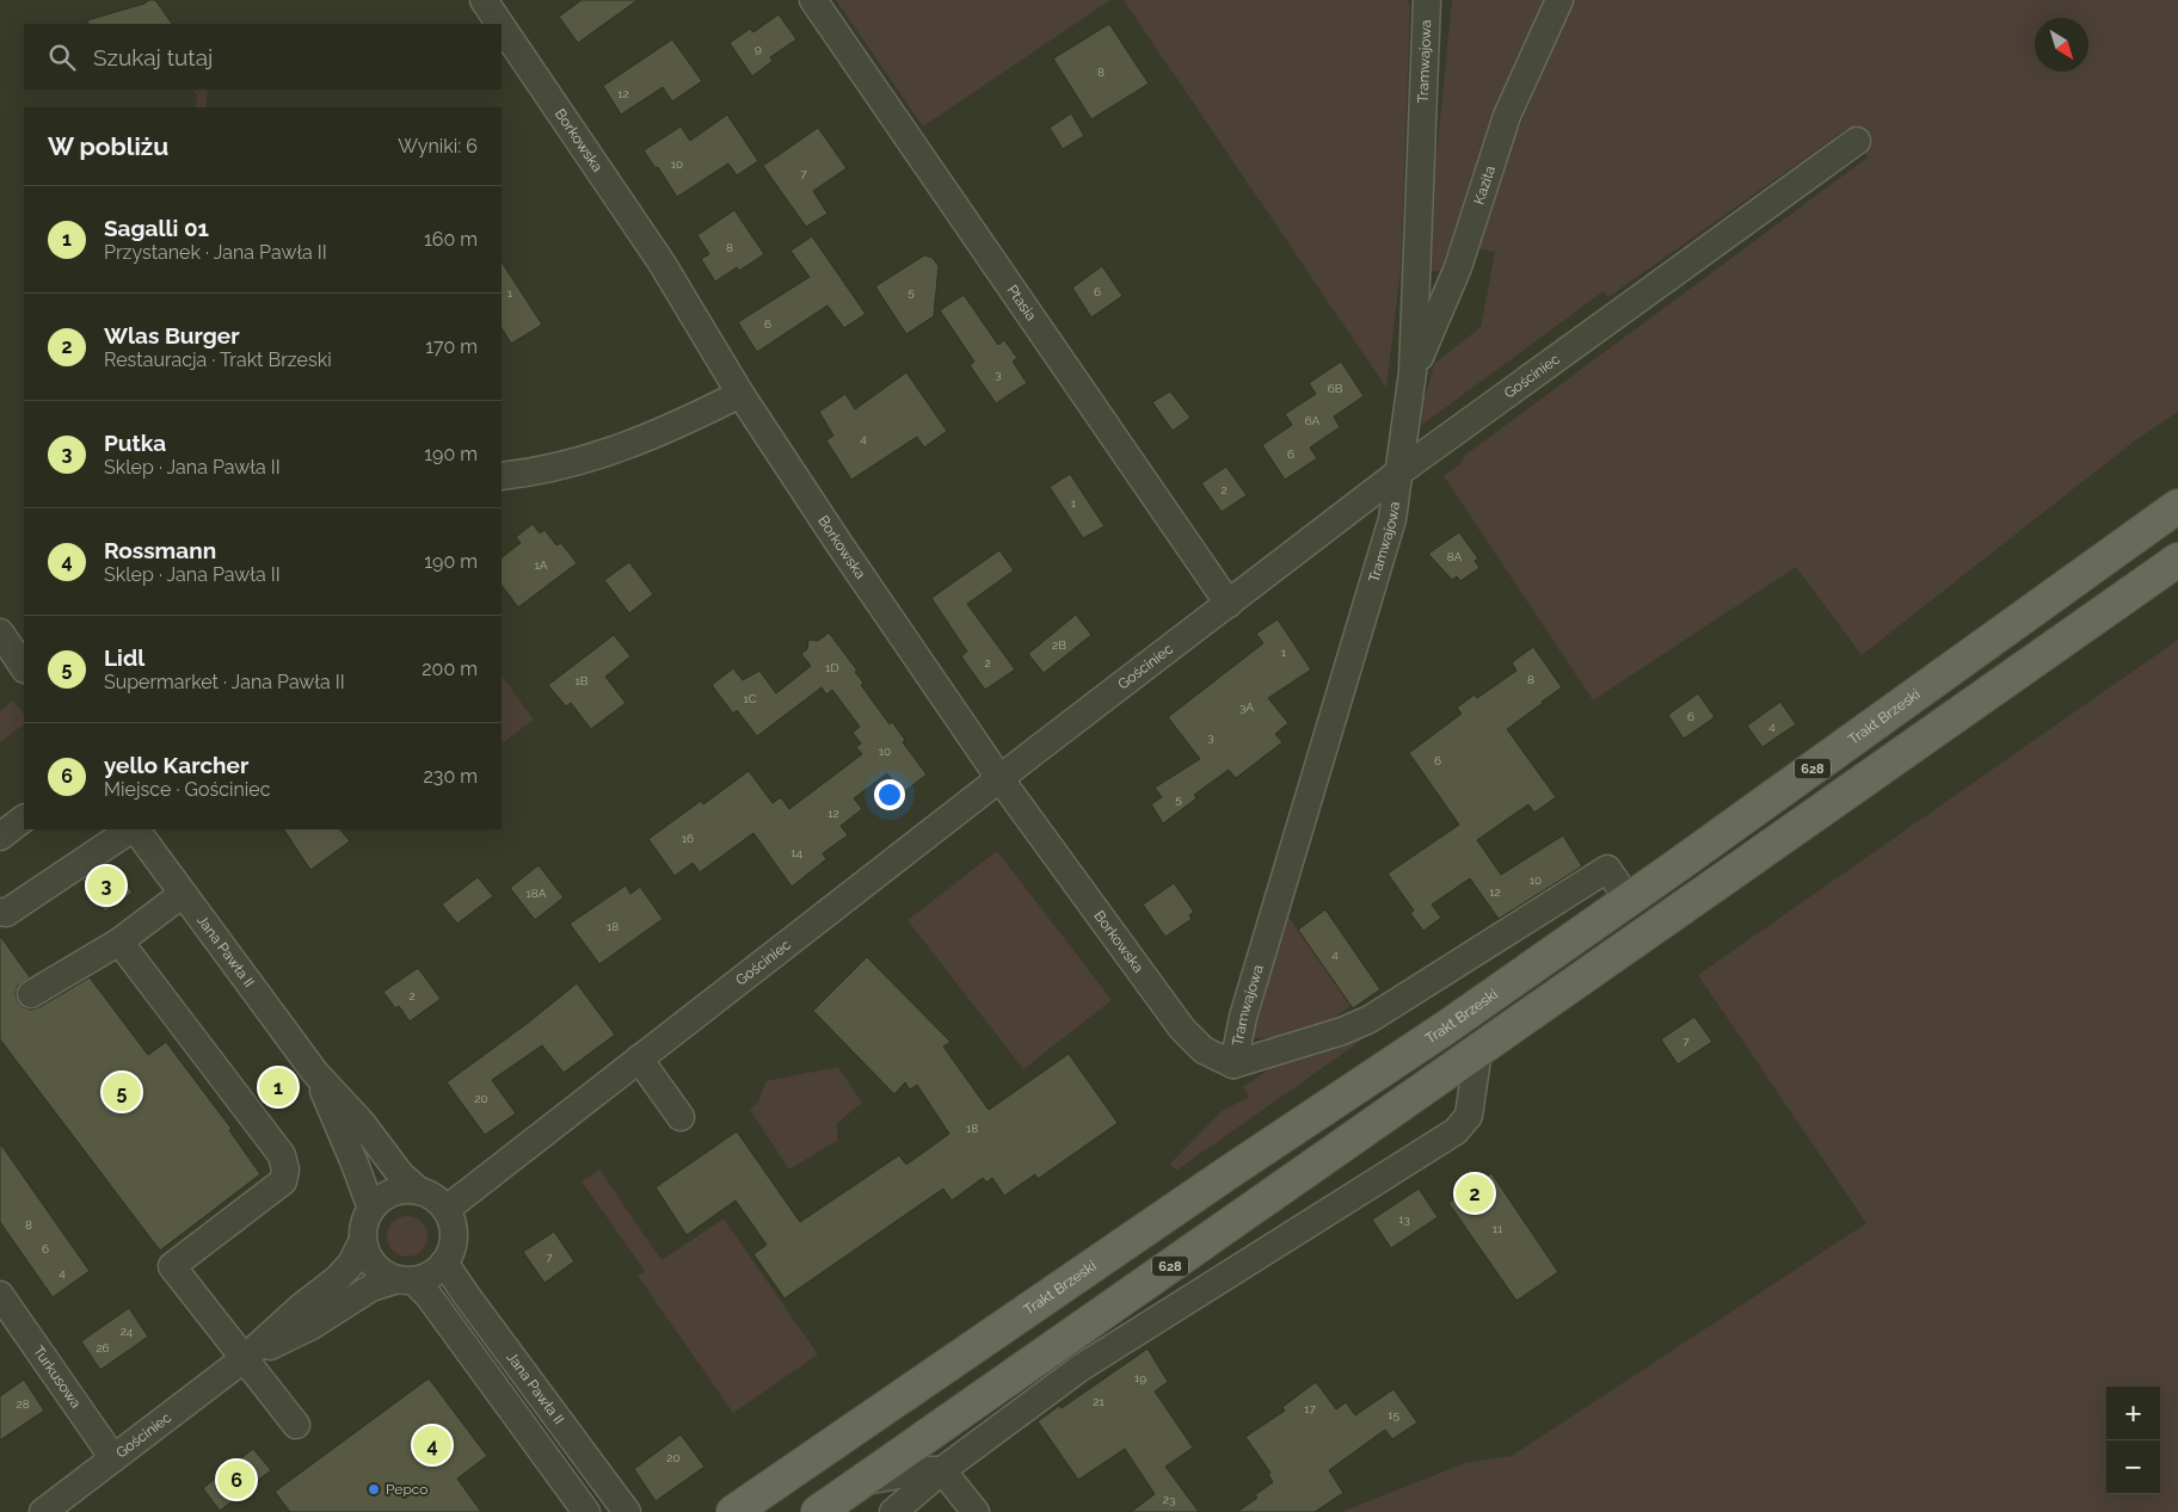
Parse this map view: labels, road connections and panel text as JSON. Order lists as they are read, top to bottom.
{
  "streets": {
    "main road": ["Trakt Brzeski", "628"],
    "street": [
      "Tramwajowa",
      "Borkowska",
      "Kazita",
      "Ptasia",
      "Gościniec",
      "Jana Pawła II",
      "Turkusowa"
    ]
  },
  "crossings": [
    ["Tramwajowa", "Borkowska"],
    ["Tramwajowa", "Kazita"],
    ["Tramwajowa", "Gościniec"],
    ["Borkowska", "Gościniec"],
    ["Ptasia", "Gościniec"],
    ["Gościniec", "Jana Pawła II"],
    ["Gościniec", "Turkusowa"]
  ],
  "places": ["Pepco"],
  "house_numbers": [
    "9",
    "8",
    "12",
    "10",
    "7",
    "8",
    "5",
    "6",
    "1",
    "6",
    "3",
    "6B",
    "6A",
    "4",
    "6",
    "2",
    "1",
    "8A",
    "1A",
    "2B",
    "1",
    "2",
    "1D",
    "8",
    "1B",
    "1C",
    "3A",
    "6",
    "4",
    "3",
    "10",
    "6",
    "5",
    "12",
    "16",
    "14",
    "10",
    "12",
    "18A",
    "18",
    "4",
    "2",
    "7",
    "20",
    "18",
    "13",
    "8",
    "11",
    "6",
    "7",
    "4",
    "24",
    "26",
    "19",
    "21",
    "28",
    "17",
    "15",
    "20",
    "23"
  ],
  "north": "bottom right",
  "page": {
    "search": "Szukaj tutaj",
    "heading": ["W pobliżu", "Wyniki: 6"],
    "list": [
      {
        "mark": "1",
        "name": "Sagalli 01",
        "note": "Przystanek · Jana Pawła II",
        "value": "160 m"
      },
      {
        "mark": "2",
        "name": "Wlas Burger",
        "note": "Restauracja · Trakt Brzeski",
        "value": "170 m"
      },
      {
        "mark": "3",
        "name": "Putka",
        "note": "Sklep · Jana Pawła II",
        "value": "190 m"
      },
      {
        "mark": "4",
        "name": "Rossmann",
        "note": "Sklep · Jana Pawła II",
        "value": "190 m"
      },
      {
        "mark": "5",
        "name": "Lidl",
        "note": "Supermarket · Jana Pawła II",
        "value": "200 m"
      },
      {
        "mark": "6",
        "name": "yello Karcher",
        "note": "Miejsce · Gościniec",
        "value": "230 m"
      }
    ],
    "pins": [
      "3",
      "1",
      "5",
      "2",
      "4",
      "6"
    ],
    "map_buttons": ["+", "−"]
  }
}
